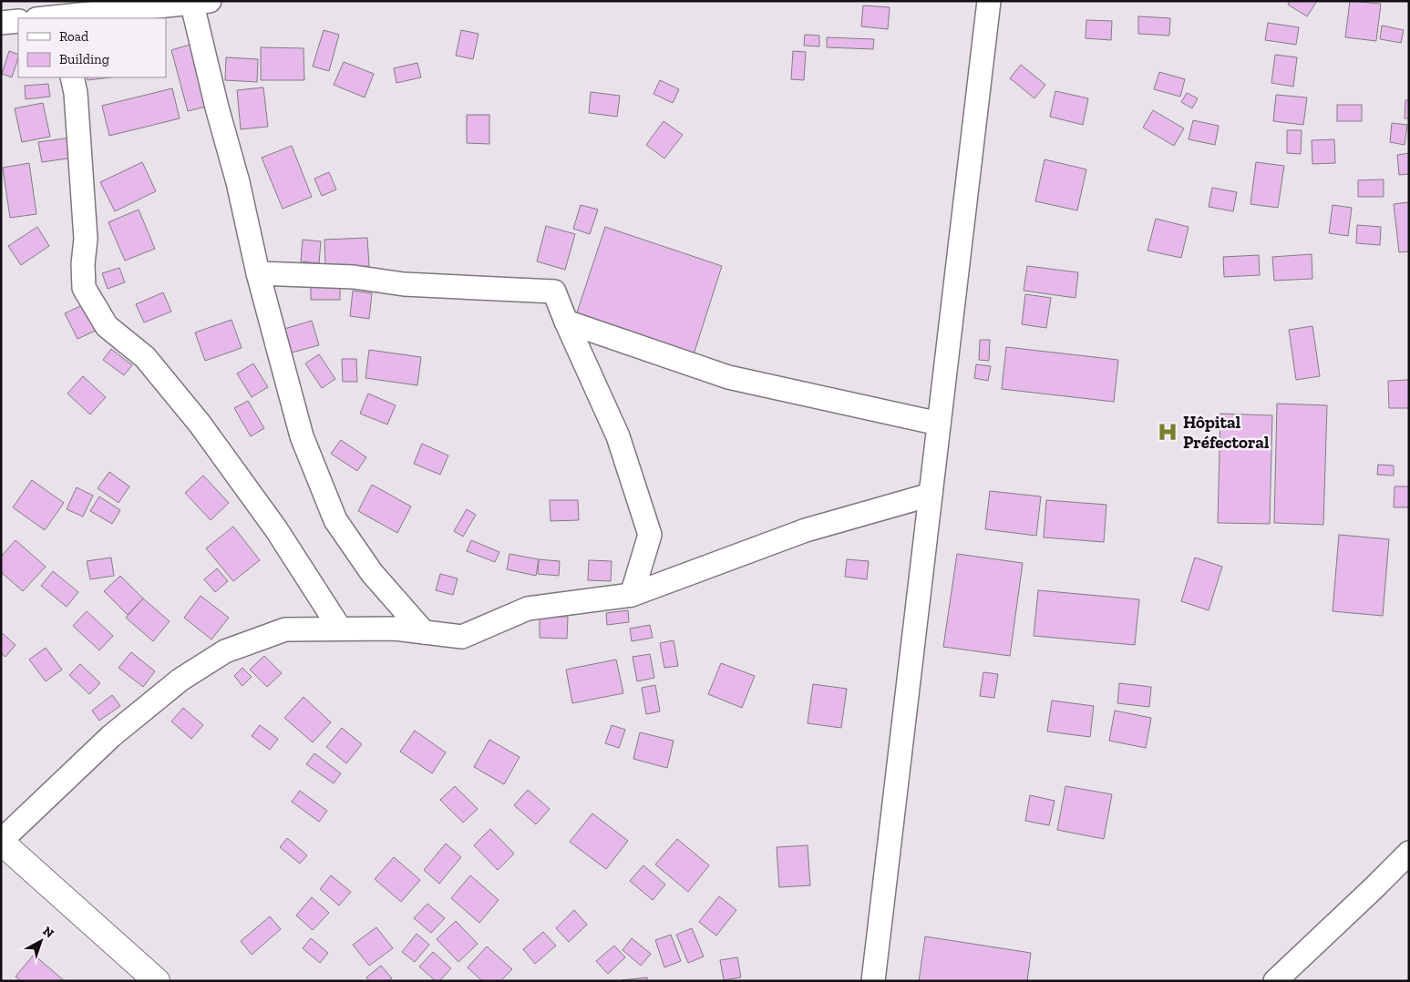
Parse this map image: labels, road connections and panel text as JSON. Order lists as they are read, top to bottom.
{
  "places": {
    "hospital": ["Hôpital Préfectoral"]
  },
  "legend": ["Road", "Building"],
  "north": "top right"
}
